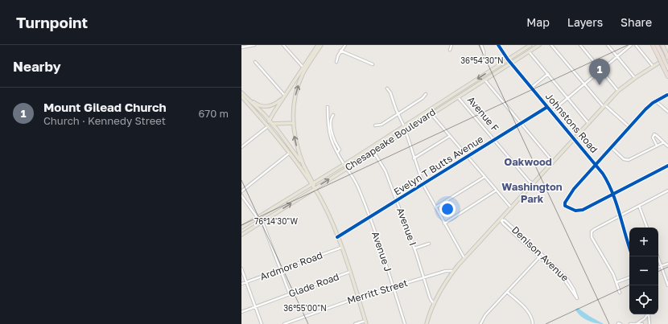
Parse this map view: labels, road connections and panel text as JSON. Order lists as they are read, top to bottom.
{
  "streets": {
    "main road": ["Chesapeake Boulevard"],
    "street": [
      "Avenue F",
      "Johnstons Road",
      "Evelyn T Butts Avenue",
      "Avenue I",
      "Avenue J",
      "Denison Avenue",
      "Ardmore Road",
      "Glade Road",
      "Merritt Street"
    ]
  },
  "crossings": [
    ["Avenue F", "Chesapeake Boulevard"],
    ["Avenue F", "Evelyn T Butts Avenue"],
    ["Johnstons Road", "Chesapeake Boulevard"],
    ["Johnstons Road", "Evelyn T Butts Avenue"],
    ["Chesapeake Boulevard", "Avenue I"],
    ["Chesapeake Boulevard", "Avenue J"],
    ["Evelyn T Butts Avenue", "Avenue I"],
    ["Evelyn T Butts Avenue", "Avenue J"],
    ["Avenue I", "Merritt Street"],
    ["Avenue J", "Merritt Street"]
  ],
  "districts": ["Oakwood", "Washington Park"],
  "page": {
    "header": "Turnpoint",
    "nav": ["Map", "Layers", "Share"],
    "heading": "Nearby",
    "pins": "1",
    "list": [
      {
        "mark": "1",
        "name": "Mount Gilead Church",
        "note": "Church · Kennedy Street",
        "value": "670 m"
      }
    ],
    "map_buttons": ["+", "−"]
  },
  "coordinates": ["36°54'30\"N", "76°14'30\"W", "36°55'00\"N"]
}
